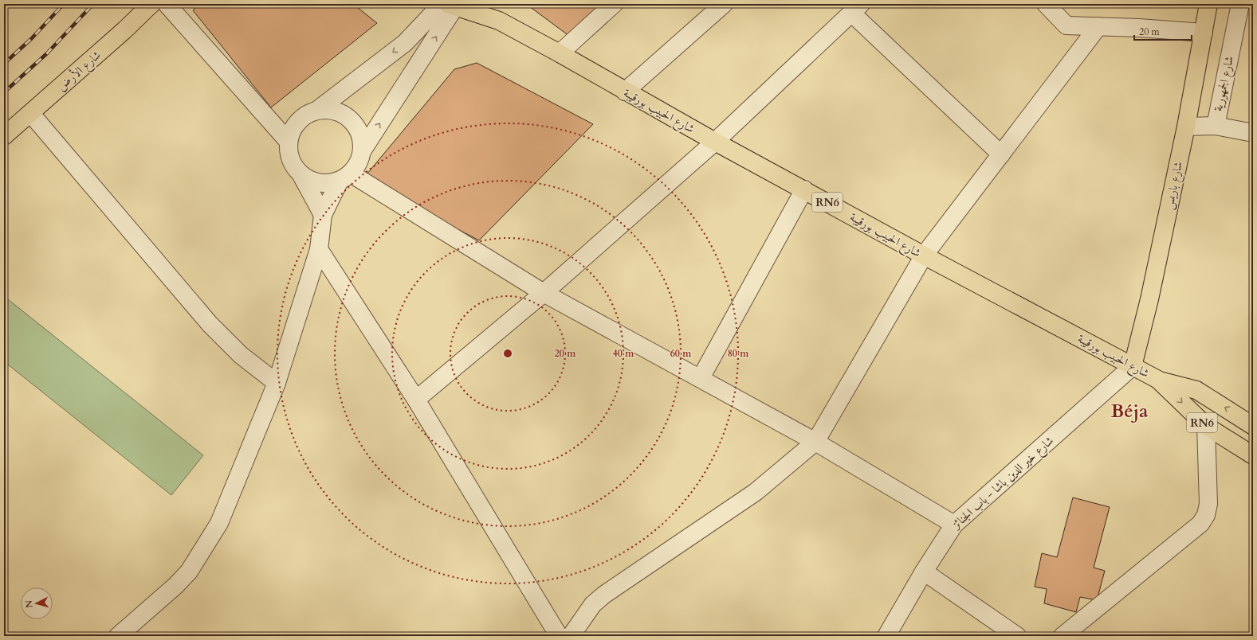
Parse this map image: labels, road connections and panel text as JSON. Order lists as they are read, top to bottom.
{
  "streets": {
    "main road": [
      "شارع الأرض",
      "شارع الحبيب بورقيبة",
      "شارع باريس",
      "RN6"
    ],
    "street": ["شارع الجمهورية", "شارع خير الدين باشا - باب الجنائز"]
  },
  "crossings": [
    ["شارع الحبيب بورقيبة", "شارع باريس"],
    ["شارع الحبيب بورقيبة", "RN6"],
    ["شارع الحبيب بورقيبة", "شارع خير الدين باشا - باب الجنائز"],
    ["شارع باريس", "شارع خير الدين باشا - باب الجنائز"]
  ],
  "districts": ["Béja"],
  "scale_bar": "20 m",
  "north": "left",
  "rings": [
    "20 m",
    "40 m",
    "60 m",
    "80 m"
  ]
}
